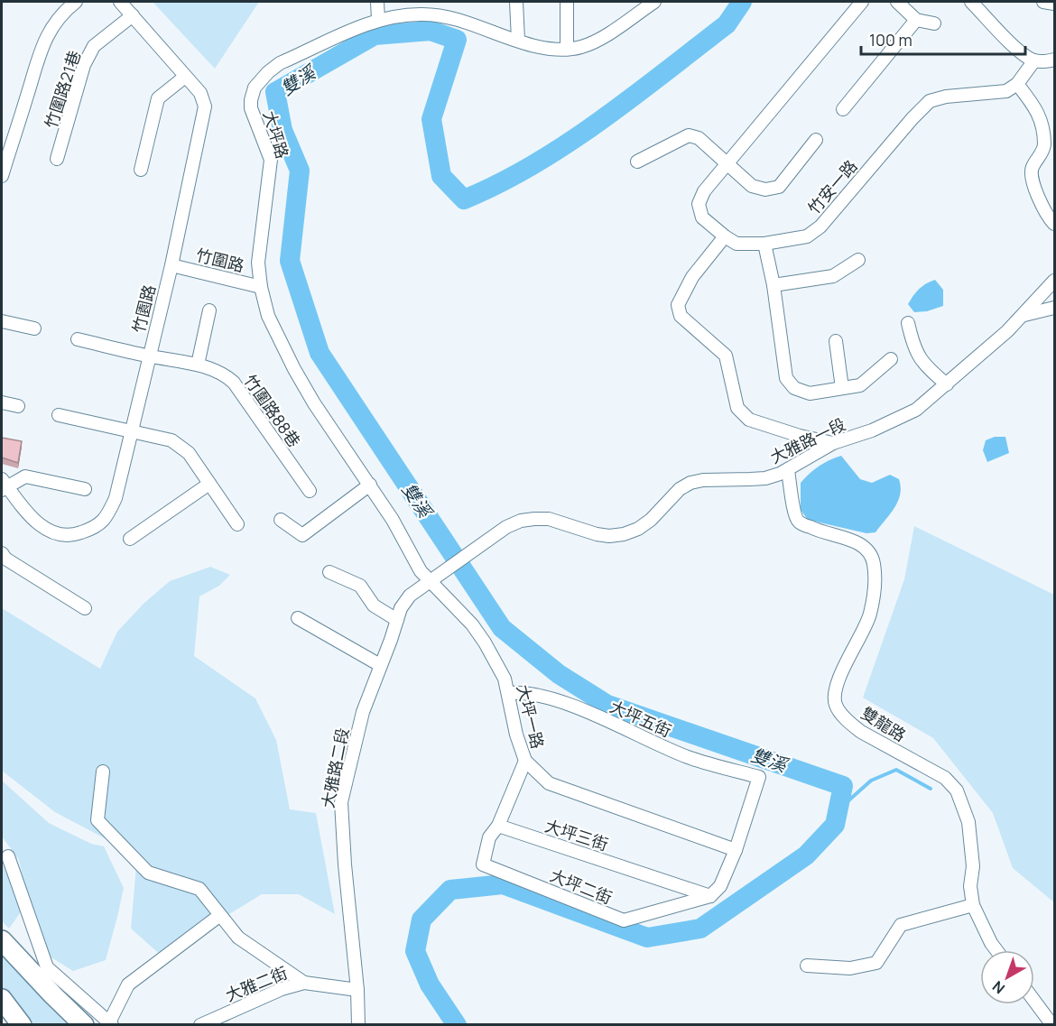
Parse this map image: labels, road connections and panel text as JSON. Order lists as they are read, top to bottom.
{
  "streets": {
    "street": [
      "竹圍路21巷",
      "大坪路",
      "竹安一路",
      "竹圍路",
      "竹園路",
      "竹圍路88巷",
      "大雅路一段",
      "大坪一路",
      "大坪五街",
      "雙龍路",
      "大雅路二段",
      "大坪三街",
      "大坪二街",
      "大雅二街"
    ]
  },
  "crossings": [
    ["竹圍路21巷", "竹園路"],
    ["大坪路", "竹圍路"],
    ["大坪路", "大雅路一段"],
    ["大坪路", "大坪一路"],
    ["大坪路", "大雅路二段"],
    ["竹圍路", "竹園路"],
    ["竹園路", "竹圍路88巷"],
    ["大雅路一段", "大坪一路"],
    ["大雅路一段", "雙龍路"],
    ["大雅路一段", "大雅路二段"],
    ["大坪一路", "大坪五街"],
    ["大坪一路", "大雅路二段"],
    ["大雅路二段", "大雅二街"],
    ["大坪三街", "大坪二街"]
  ],
  "water": ["雙溪"],
  "scale_bar": "100 m",
  "north": "bottom left"
}
